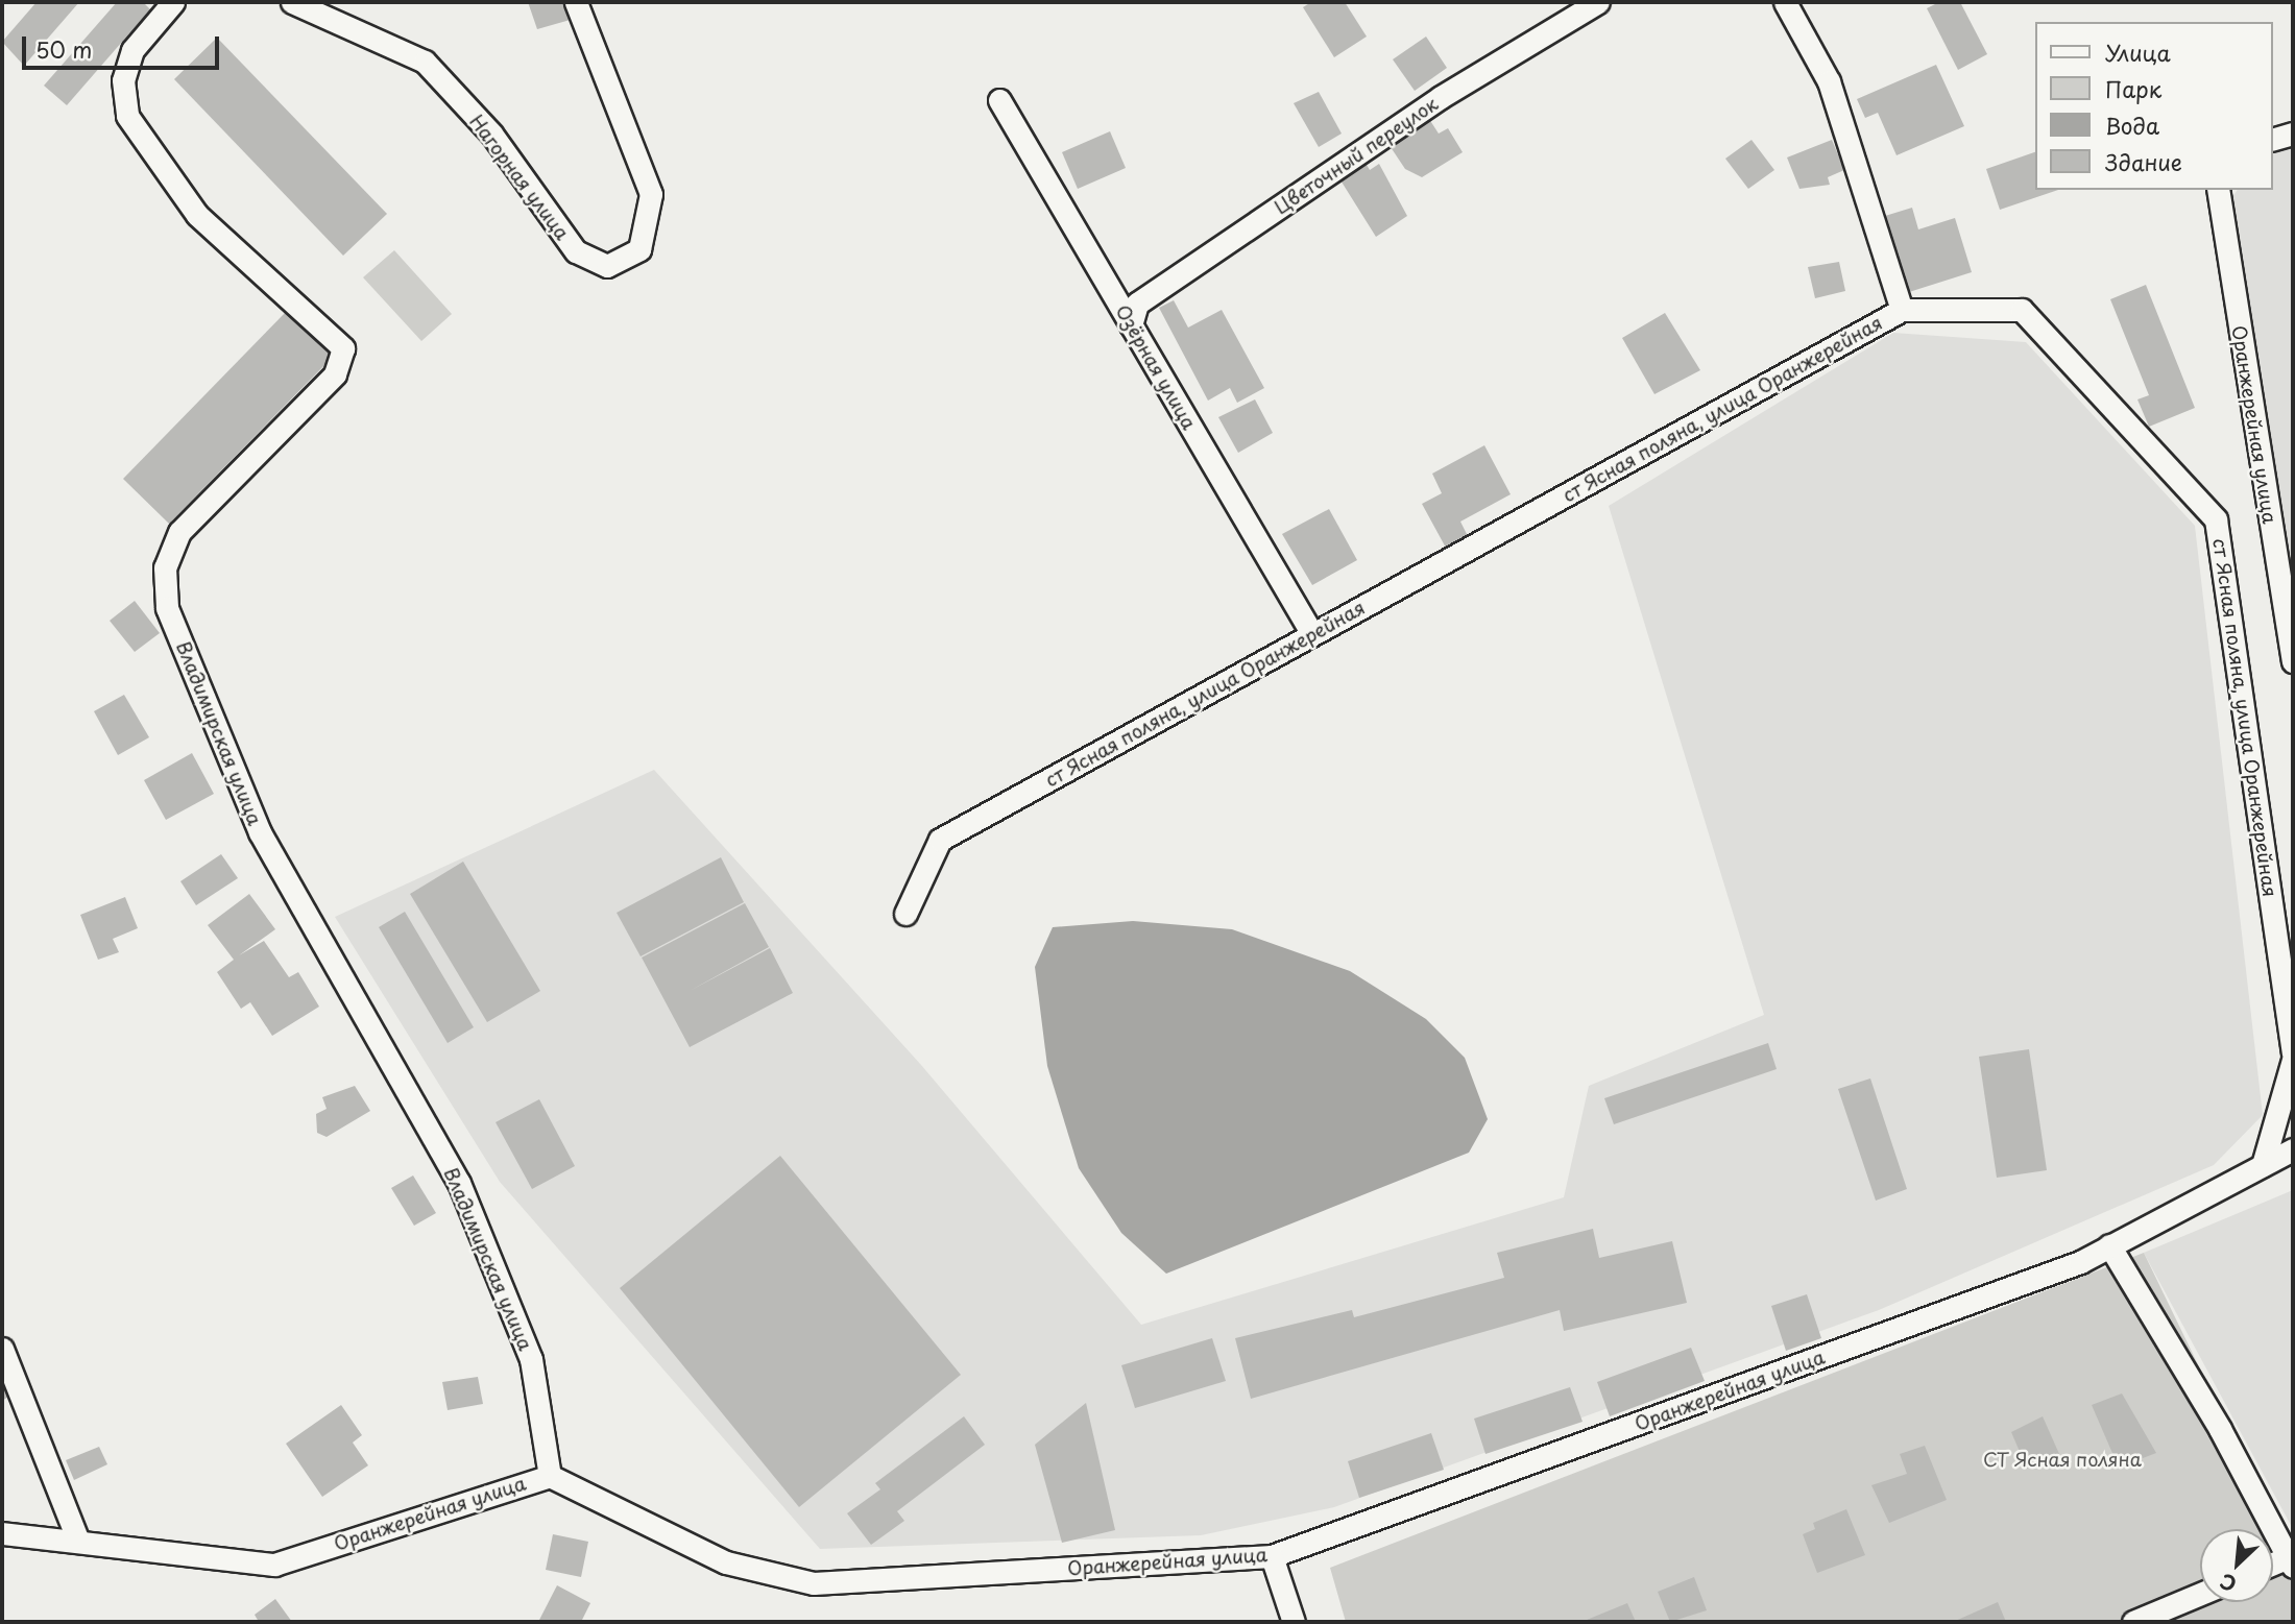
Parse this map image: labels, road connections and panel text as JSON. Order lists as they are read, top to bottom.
{
  "streets": {
    "street": [
      "Цветочный переулок",
      "Нагорная улица",
      "Озёрная улица",
      "ст Ясная поляна, улица Оранжерейная",
      "Оранжерейная улица",
      "Владимирская улица"
    ]
  },
  "crossings": [
    ["Цветочный переулок", "Озёрная улица"],
    ["Озёрная улица", "ст Ясная поляна, улица Оранжерейная"],
    ["Оранжерейная улица", "Владимирская улица"]
  ],
  "parks": ["СТ Ясная поляна"],
  "legend": [
    "Улица",
    "Парк",
    "Вода",
    "Здание"
  ],
  "scale_bar": "50 m",
  "north": "bottom left"
}
